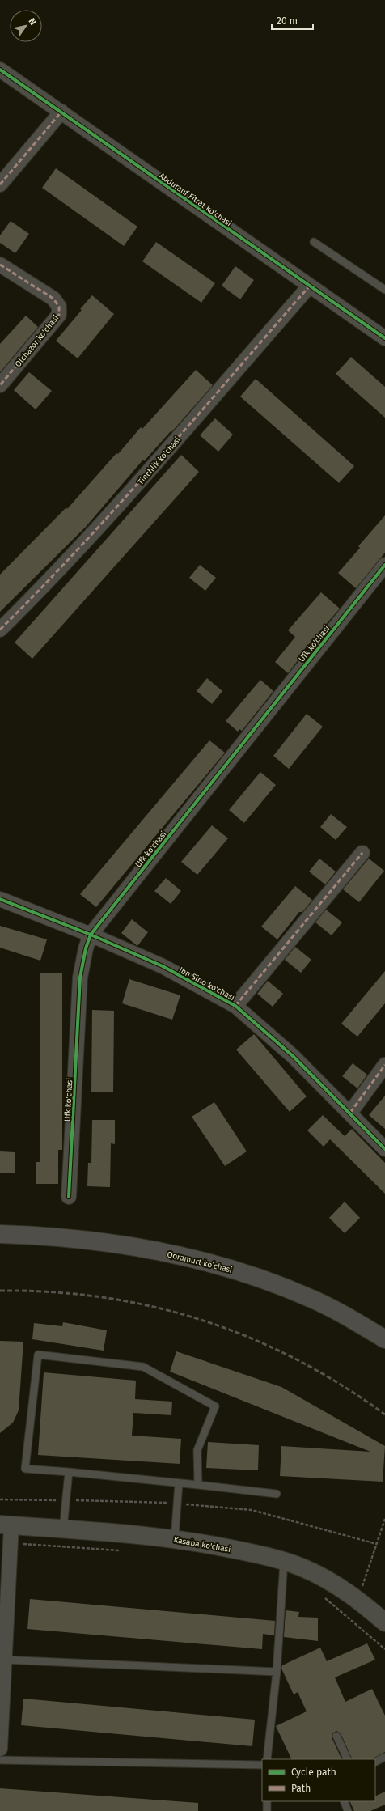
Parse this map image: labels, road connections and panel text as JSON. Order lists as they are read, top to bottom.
{
  "streets": {
    "main road": ["Qoramurt koʻchasi"],
    "street": [
      "Abdurauf Fitrat ko'chasi",
      "Olchazor ko'chasi",
      "Tinchlik ko'chasi",
      "Ufk ko'chasi",
      "Ibn Sino ko'chasi",
      "Kasaba ko'chasi"
    ]
  },
  "crossings": [
    ["Abdurauf Fitrat ko'chasi", "Tinchlik ko'chasi"],
    ["Ufk ko'chasi", "Ibn Sino ko'chasi"]
  ],
  "legend": ["Cycle path", "Path"],
  "scale_bar": "20 m",
  "north": "top right"
}
